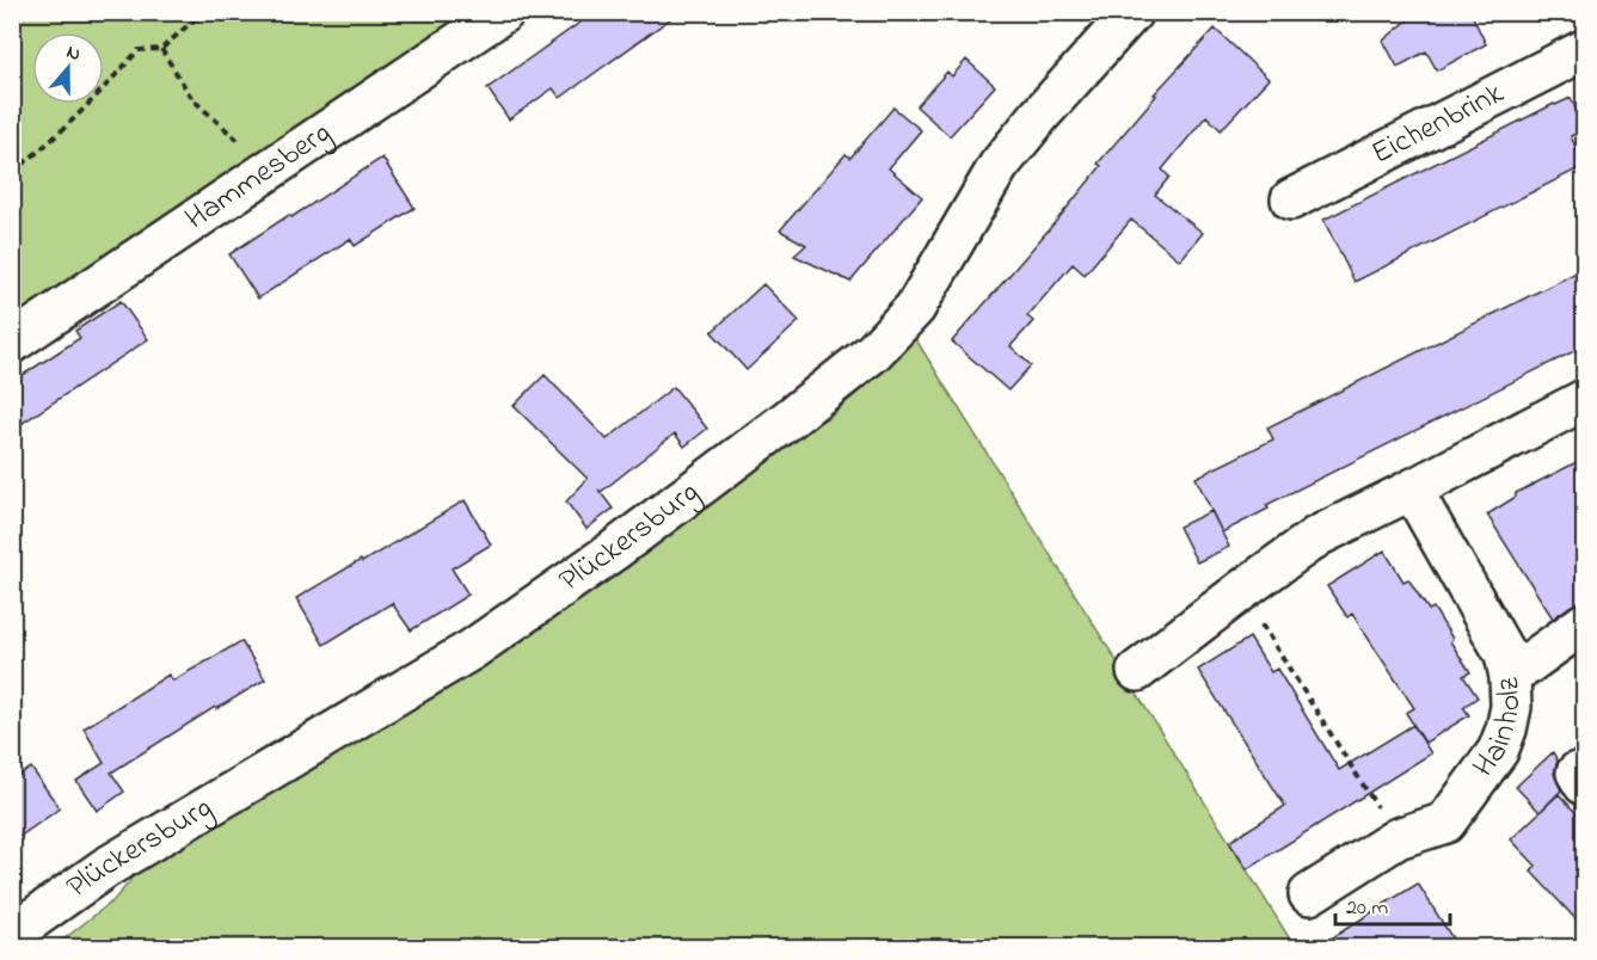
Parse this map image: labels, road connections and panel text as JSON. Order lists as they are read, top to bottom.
{
  "streets": {
    "street": [
      "Eichenbrink",
      "Hammesberg",
      "Plückersburg",
      "Hainholz"
    ]
  },
  "scale_bar": "20 m",
  "north": "top"
}
